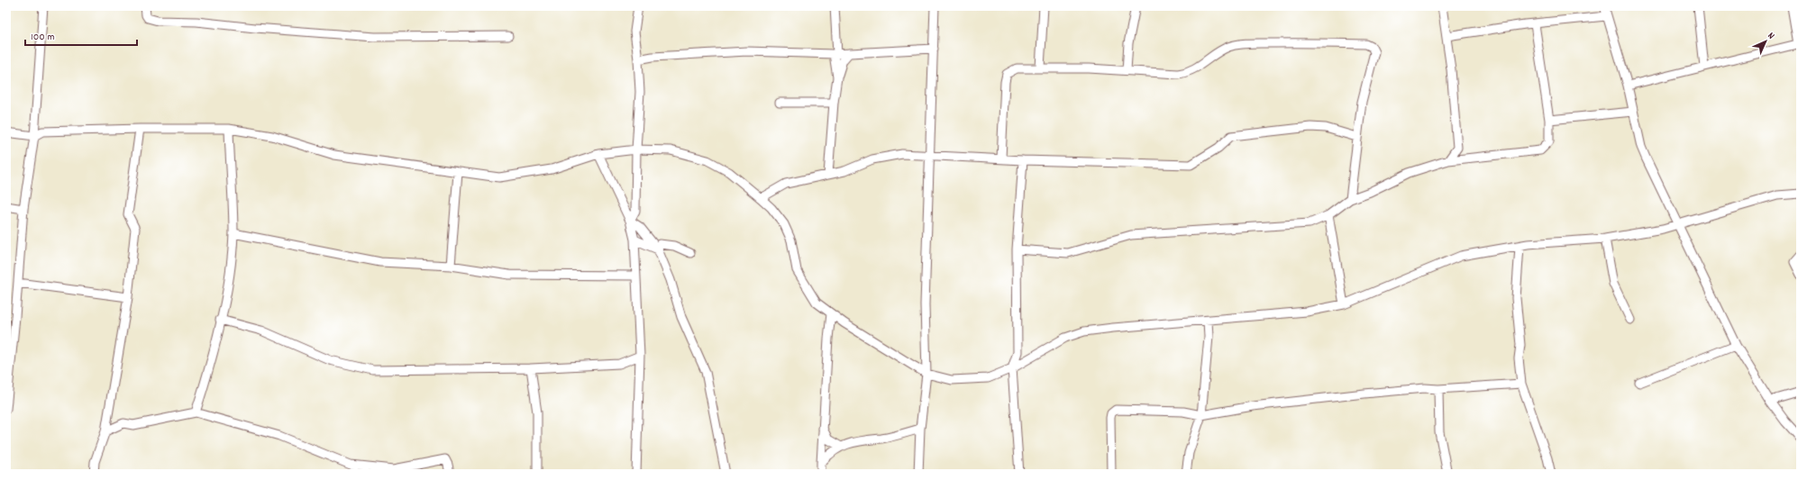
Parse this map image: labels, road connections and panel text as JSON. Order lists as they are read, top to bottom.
{
  "scale_bar": "100 m",
  "north": "top right"
}
